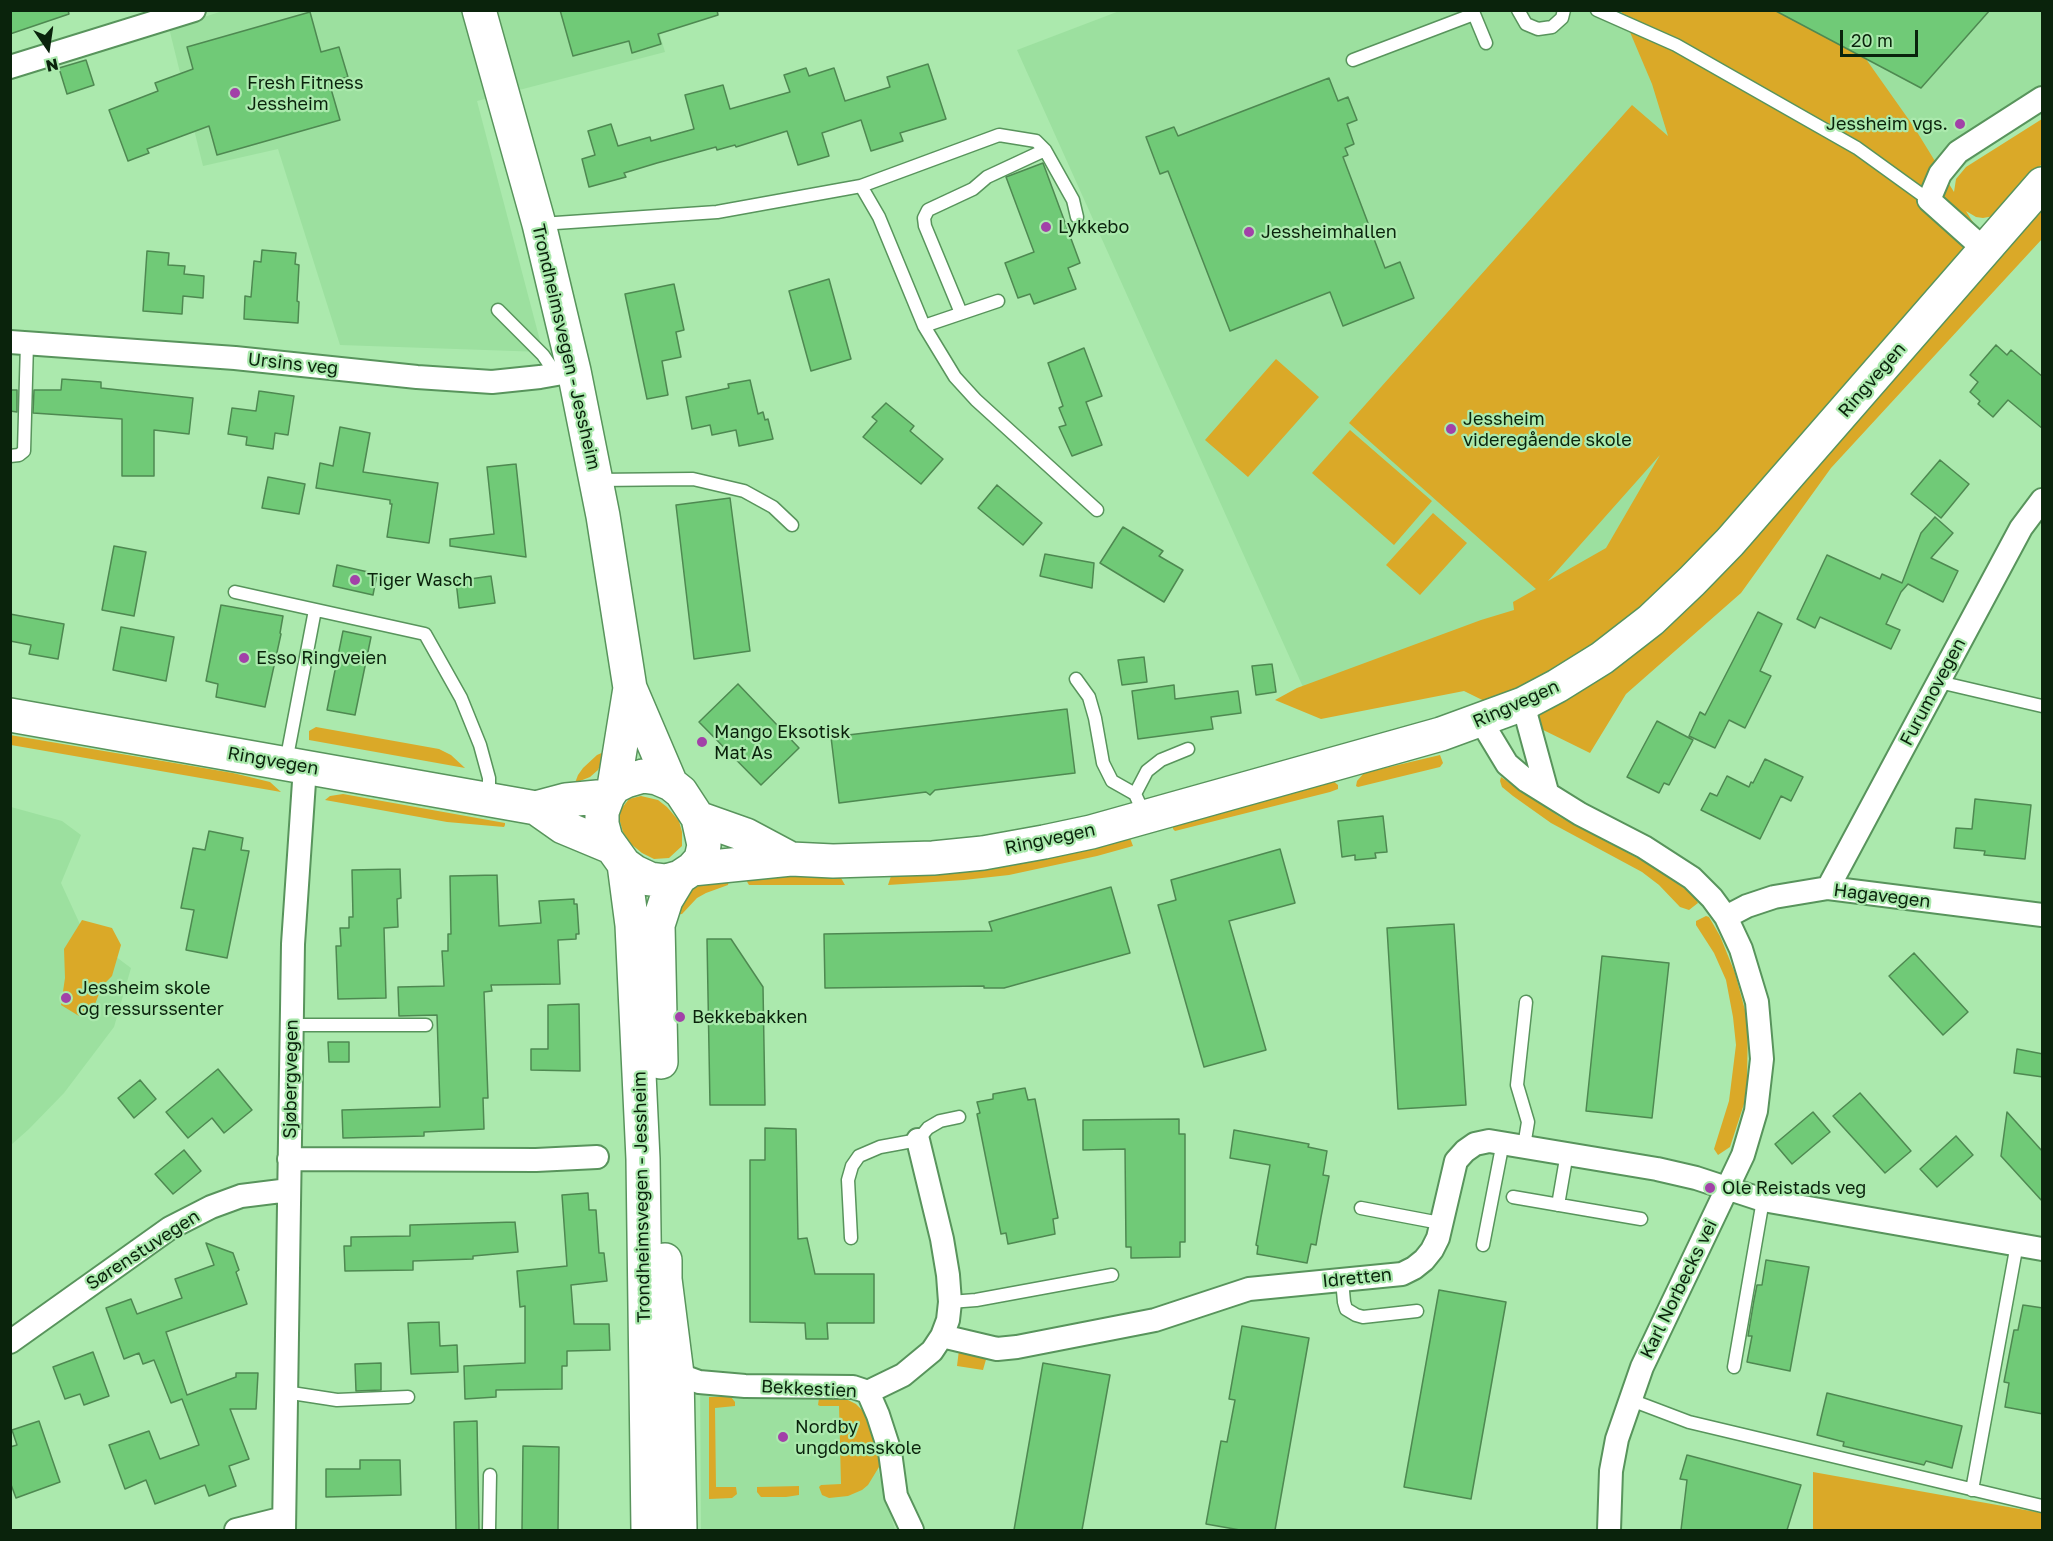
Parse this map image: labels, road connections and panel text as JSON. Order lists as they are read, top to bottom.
{
  "streets": {
    "main road": ["Trondheimsvegen - Jessheim", "Ringvegen"],
    "street": [
      "Ursins veg",
      "Furumovegen",
      "Hagavegen",
      "Sjøbergvegen",
      "Sørenstuvegen",
      "Idretten",
      "Karl Norbecks vei",
      "Bekkestien"
    ]
  },
  "crossings": [
    ["Trondheimsvegen - Jessheim", "Ursins veg"],
    ["Trondheimsvegen - Jessheim", "Ringvegen"],
    ["Trondheimsvegen - Jessheim", "Bekkestien"],
    ["Ringvegen", "Sjøbergvegen"],
    ["Ringvegen", "Karl Norbecks vei"],
    ["Furumovegen", "Hagavegen"],
    ["Hagavegen", "Karl Norbecks vei"],
    ["Sjøbergvegen", "Sørenstuvegen"],
    ["Idretten", "Karl Norbecks vei"]
  ],
  "places": [
    "Fresh Fitness Jessheim",
    "Jessheim vgs.",
    "Lykkebo",
    "Jessheimhallen",
    "Jessheim videregående skole",
    "Tiger Wasch",
    "Esso Ringveien",
    "Mango Eksotisk Mat As",
    "Jessheim skole og ressurssenter",
    "Bekkebakken",
    "Ole Reistads veg",
    "Nordby ungdomsskole"
  ],
  "scale_bar": "20 m",
  "north": "bottom"
}
